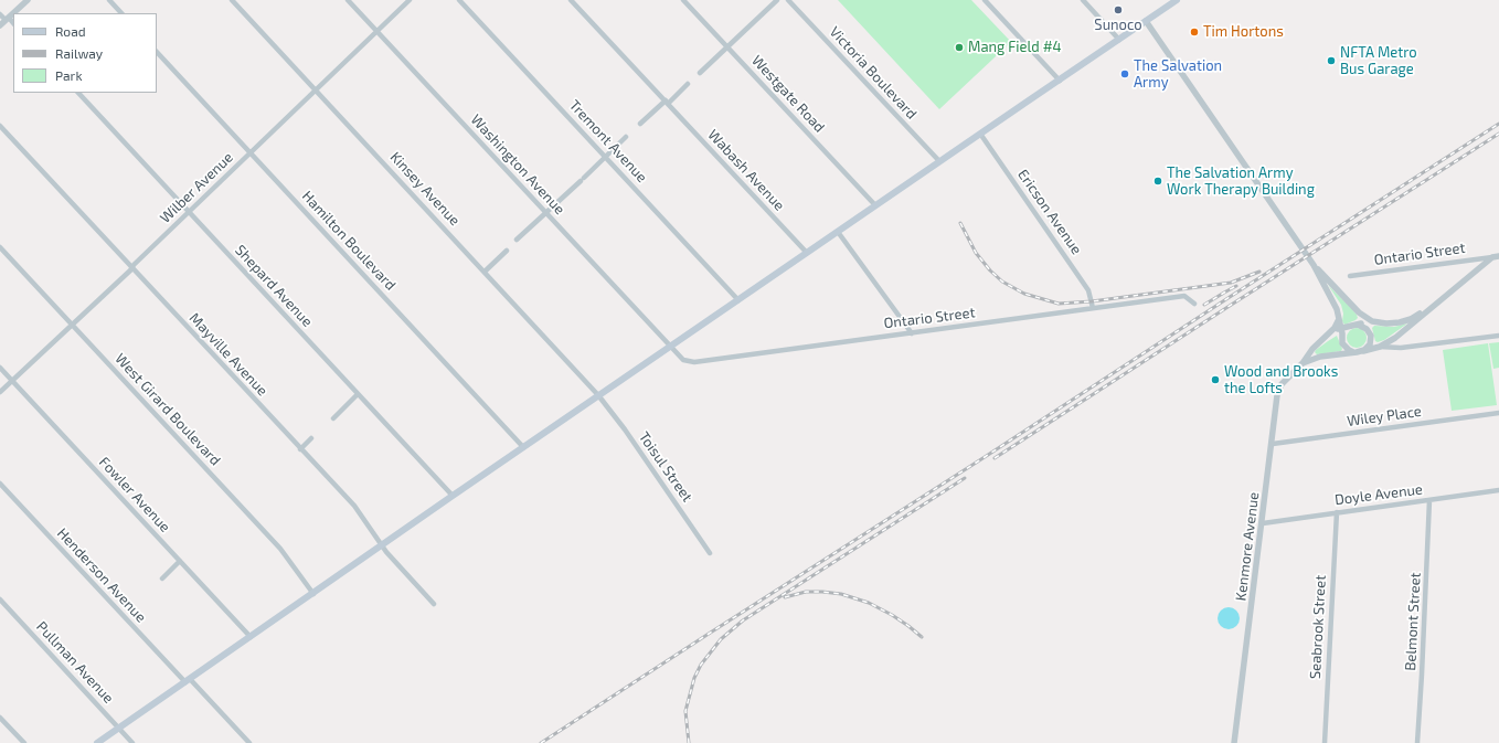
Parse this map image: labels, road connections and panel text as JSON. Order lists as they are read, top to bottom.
{
  "streets": {
    "street": [
      "Victoria Boulevard",
      "Westgate Road",
      "Tremont Avenue",
      "Washington Avenue",
      "Wabash Avenue",
      "Wilber Avenue",
      "Kinsey Avenue",
      "Ericson Avenue",
      "Hamilton Boulevard",
      "Ontario Street",
      "Shepard Avenue",
      "Mayville Avenue",
      "West Girard Boulevard",
      "Wiley Place",
      "Toisul Street",
      "Fowler Avenue",
      "Doyle Avenue",
      "Kenmore Avenue",
      "Henderson Avenue",
      "Belmont Street",
      "Seabrook Street",
      "Pullman Avenue"
    ]
  },
  "crossings": [
    ["Washington Avenue", "Wilber Avenue"],
    ["Washington Avenue", "Ontario Street"],
    ["Wilber Avenue", "Kinsey Avenue"],
    ["Wilber Avenue", "Hamilton Boulevard"],
    ["Wilber Avenue", "Shepard Avenue"],
    ["Wilber Avenue", "Mayville Avenue"],
    ["Wilber Avenue", "West Girard Boulevard"],
    ["Wilber Avenue", "Fowler Avenue"],
    ["Kinsey Avenue", "Toisul Street"],
    ["Ericson Avenue", "Ontario Street"],
    ["Ontario Street", "Kenmore Avenue"],
    ["Wiley Place", "Kenmore Avenue"],
    ["Doyle Avenue", "Kenmore Avenue"],
    ["Doyle Avenue", "Belmont Street"],
    ["Doyle Avenue", "Seabrook Street"]
  ],
  "places": [
    "Sunoco",
    "Tim Hortons",
    "Mang Field #4",
    "NFTA Metro Bus Garage",
    "The Salvation Army",
    "The Salvation Army Work Therapy Building",
    "Wood and Brooks the Lofts"
  ],
  "legend": ["Road", "Railway", "Park"]
}
